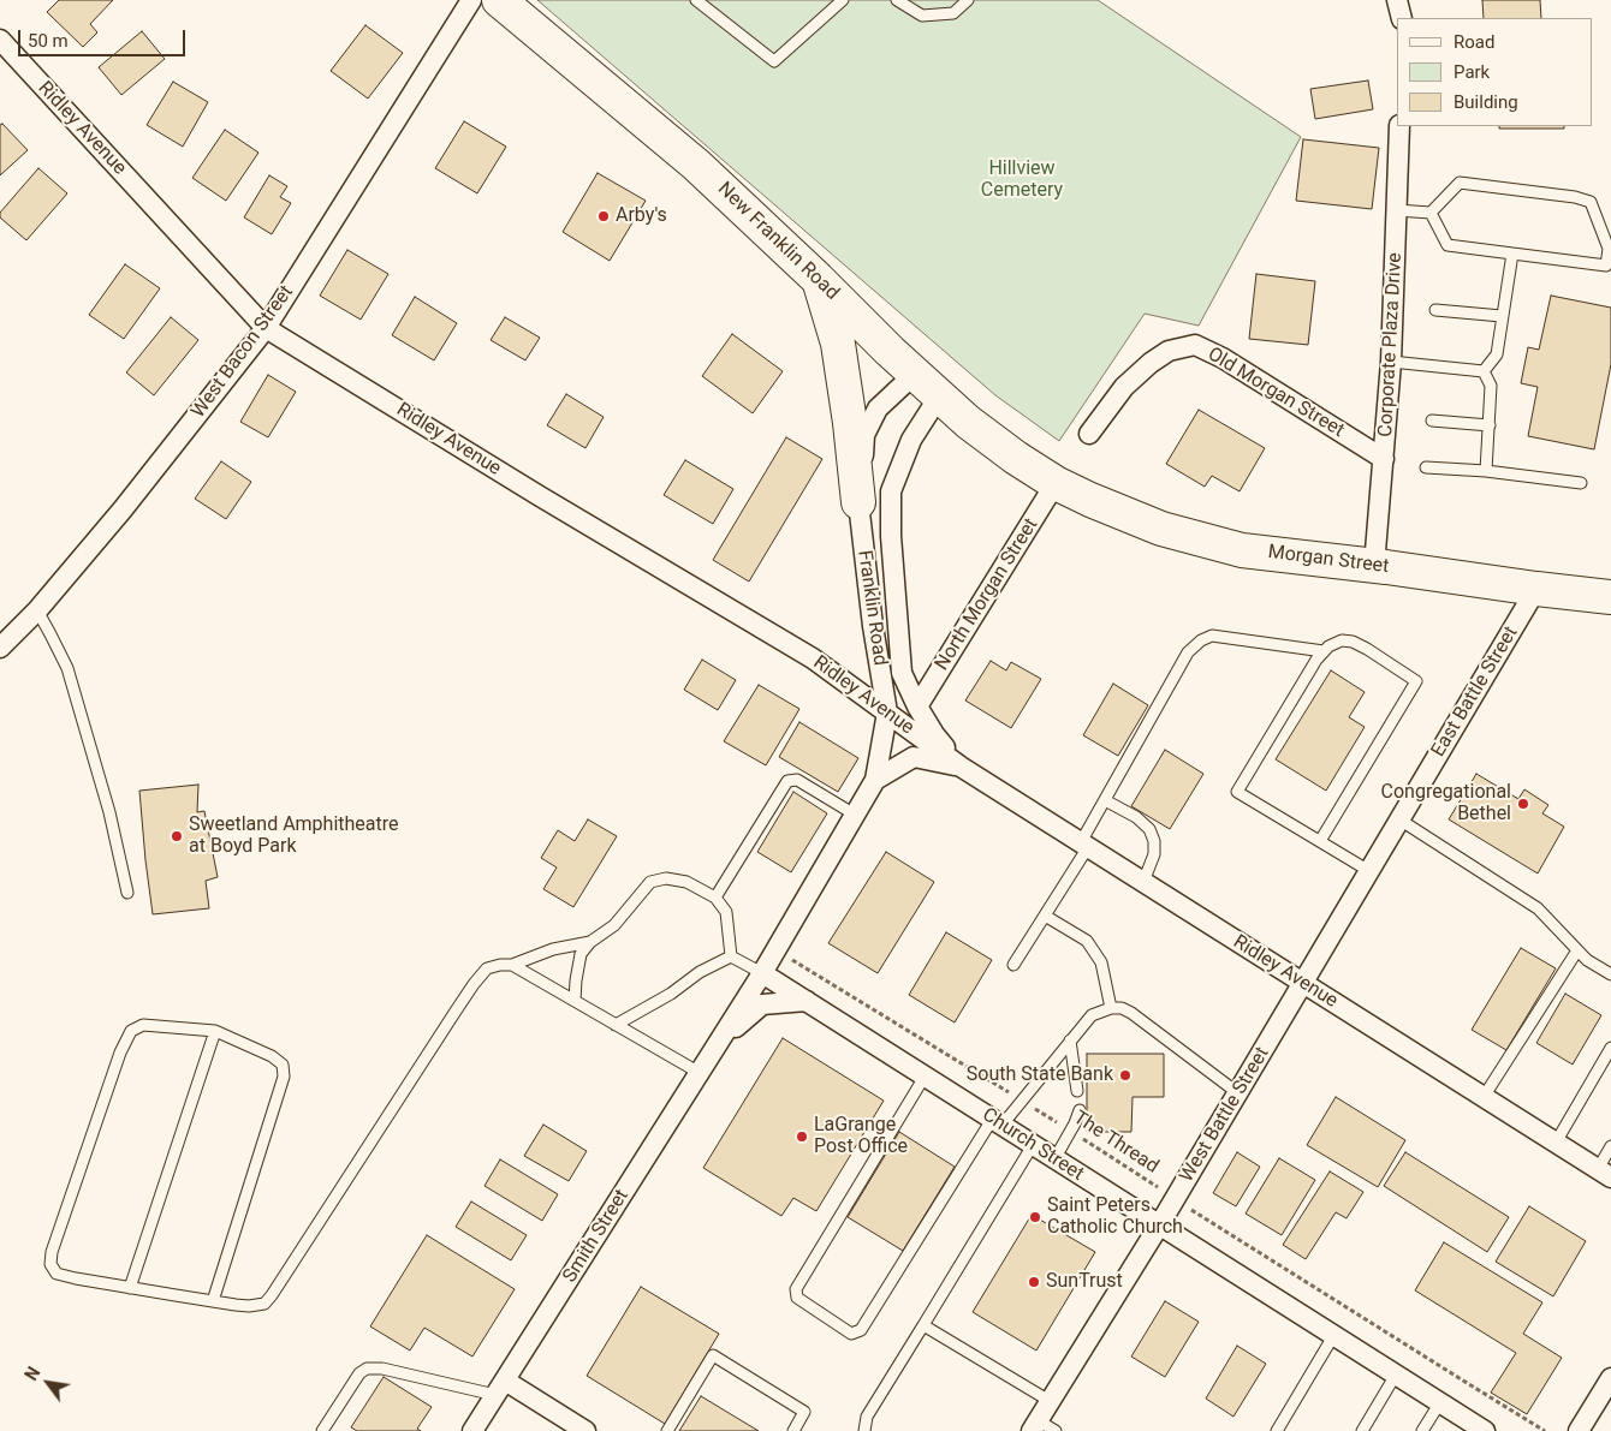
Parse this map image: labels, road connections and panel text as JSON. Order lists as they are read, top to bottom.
{
  "streets": {
    "highway": ["New Franklin Road", "Morgan Street"],
    "street": [
      "Ridley Avenue",
      "Corporate Plaza Drive",
      "West Bacon Street",
      "Old Morgan Street",
      "North Morgan Street",
      "Franklin Road",
      "East Battle Street",
      "West Battle Street",
      "Church Street",
      "Smith Street"
    ],
    "path": ["The Thread"]
  },
  "crossings": [
    ["Ridley Avenue", "West Bacon Street"],
    ["Ridley Avenue", "North Morgan Street"],
    ["Ridley Avenue", "Franklin Road"],
    ["Ridley Avenue", "East Battle Street"],
    ["Ridley Avenue", "West Battle Street"],
    ["Ridley Avenue", "Smith Street"],
    ["New Franklin Road", "Morgan Street"],
    ["New Franklin Road", "North Morgan Street"],
    ["New Franklin Road", "Franklin Road"],
    ["Corporate Plaza Drive", "Old Morgan Street"],
    ["Corporate Plaza Drive", "Morgan Street"],
    ["Morgan Street", "North Morgan Street"],
    ["Morgan Street", "East Battle Street"],
    ["North Morgan Street", "Franklin Road"],
    ["Franklin Road", "Smith Street"],
    ["East Battle Street", "West Battle Street"],
    ["West Battle Street", "The Thread"],
    ["West Battle Street", "Church Street"],
    ["The Thread", "Smith Street"],
    ["Church Street", "Smith Street"]
  ],
  "parks": ["Hillview Cemetery"],
  "places": [
    "Arby's",
    "Congregational Bethel",
    "Sweetland Amphitheatre at Boyd Park",
    "South State Bank",
    "LaGrange Post Office",
    "Saint Peters Catholic Church",
    "SunTrust"
  ],
  "legend": ["Road", "Park", "Building"],
  "scale_bar": "50 m",
  "north": "top left"
}
